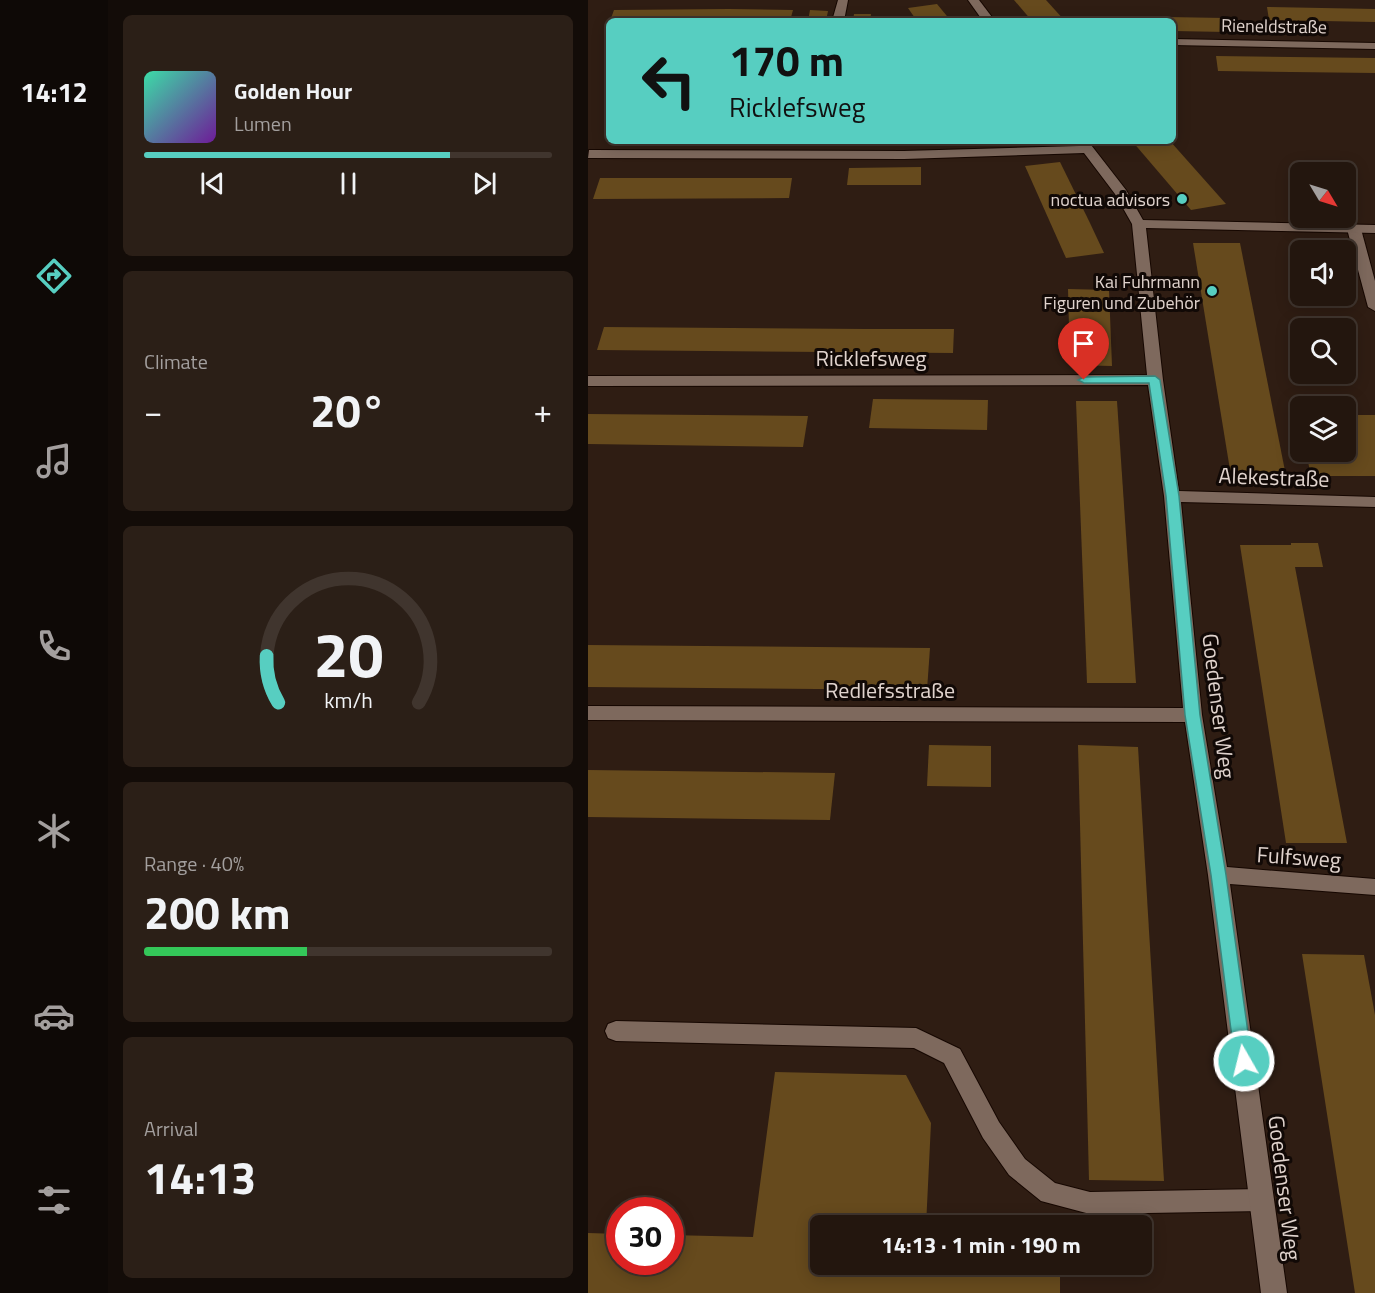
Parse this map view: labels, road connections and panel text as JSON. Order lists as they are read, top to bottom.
{
  "streets": {
    "street": [
      "Rieneldstraße",
      "Ricklefsweg",
      "Alekestraße",
      "Redlefsstraße",
      "Goedenser Weg",
      "Fulfsweg"
    ]
  },
  "crossings": [
    ["Ricklefsweg", "Goedenser Weg"],
    ["Alekestraße", "Goedenser Weg"],
    ["Redlefsstraße", "Goedenser Weg"],
    ["Goedenser Weg", "Fulfsweg"]
  ],
  "places": ["noctua advisors", "Kai Fuhrmann Figuren und Zubehör"],
  "north": "bottom right",
  "page": {
    "tabs": "14:12",
    "turn": ["170 m", "Ricklefsweg"],
    "song": ["Golden Hour", "Lumen"],
    "tile": [
      "Climate",
      ["Range · 40%", "200 km"],
      ["Arrival", "14:13"]
    ],
    "heat": ["−", "20°", "+"],
    "limit": "30",
    "trip": "14:13 · 1 min · 190 m",
    "gauge": ["20", "km/h"]
  }
}
